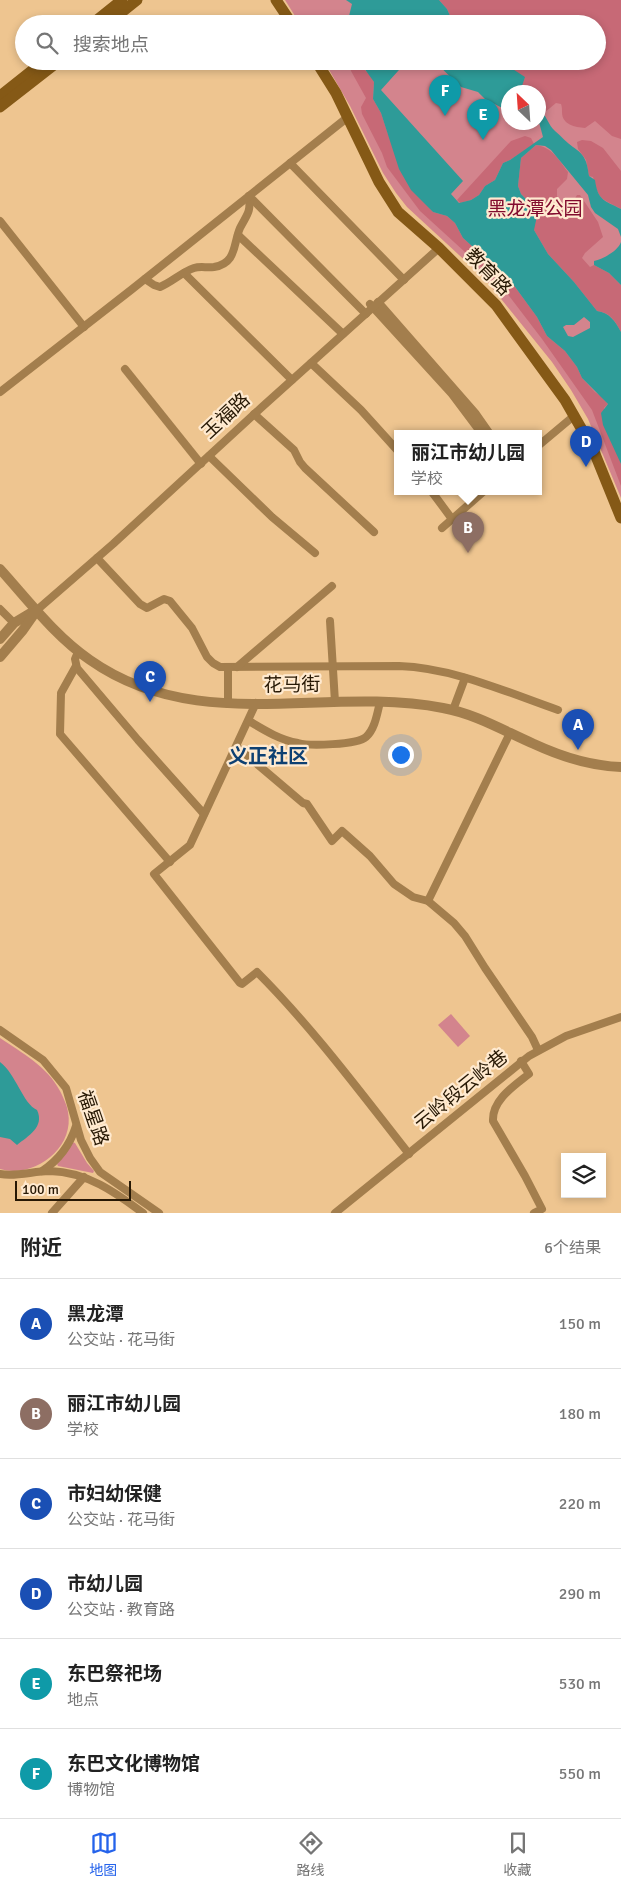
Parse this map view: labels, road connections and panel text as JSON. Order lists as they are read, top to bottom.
{
  "streets": {
    "main road": ["教育路"],
    "street": [
      "玉福路",
      "花马街",
      "云岭段云岭巷",
      "福星路"
    ]
  },
  "crossings": [
    ["教育路", "玉福路"],
    ["玉福路", "花马街"]
  ],
  "districts": ["义正社区"],
  "parks": ["黑龙潭公园"],
  "scale_bar": "100 m",
  "north": "top left",
  "page": {
    "search": "搜索地点",
    "pins": [
      "F",
      "E",
      "D",
      "B",
      "C",
      "A"
    ],
    "popup": ["丽江市幼儿园", "学校"],
    "scale": "100 m",
    "heading": ["附近", "6个结果"],
    "list": [
      {
        "mark": "A",
        "name": "黑龙潭",
        "note": "公交站 · 花马街",
        "value": "150 m"
      },
      {
        "mark": "B",
        "name": "丽江市幼儿园",
        "note": "学校",
        "value": "180 m"
      },
      {
        "mark": "C",
        "name": "市妇幼保健",
        "note": "公交站 · 花马街",
        "value": "220 m"
      },
      {
        "mark": "D",
        "name": "市幼儿园",
        "note": "公交站 · 教育路",
        "value": "290 m"
      },
      {
        "mark": "E",
        "name": "东巴祭祀场",
        "note": "地点",
        "value": "530 m"
      },
      {
        "mark": "F",
        "name": "东巴文化博物馆",
        "note": "博物馆",
        "value": "550 m"
      }
    ],
    "nav": ["地图", "路线", "收藏"]
  }
}
